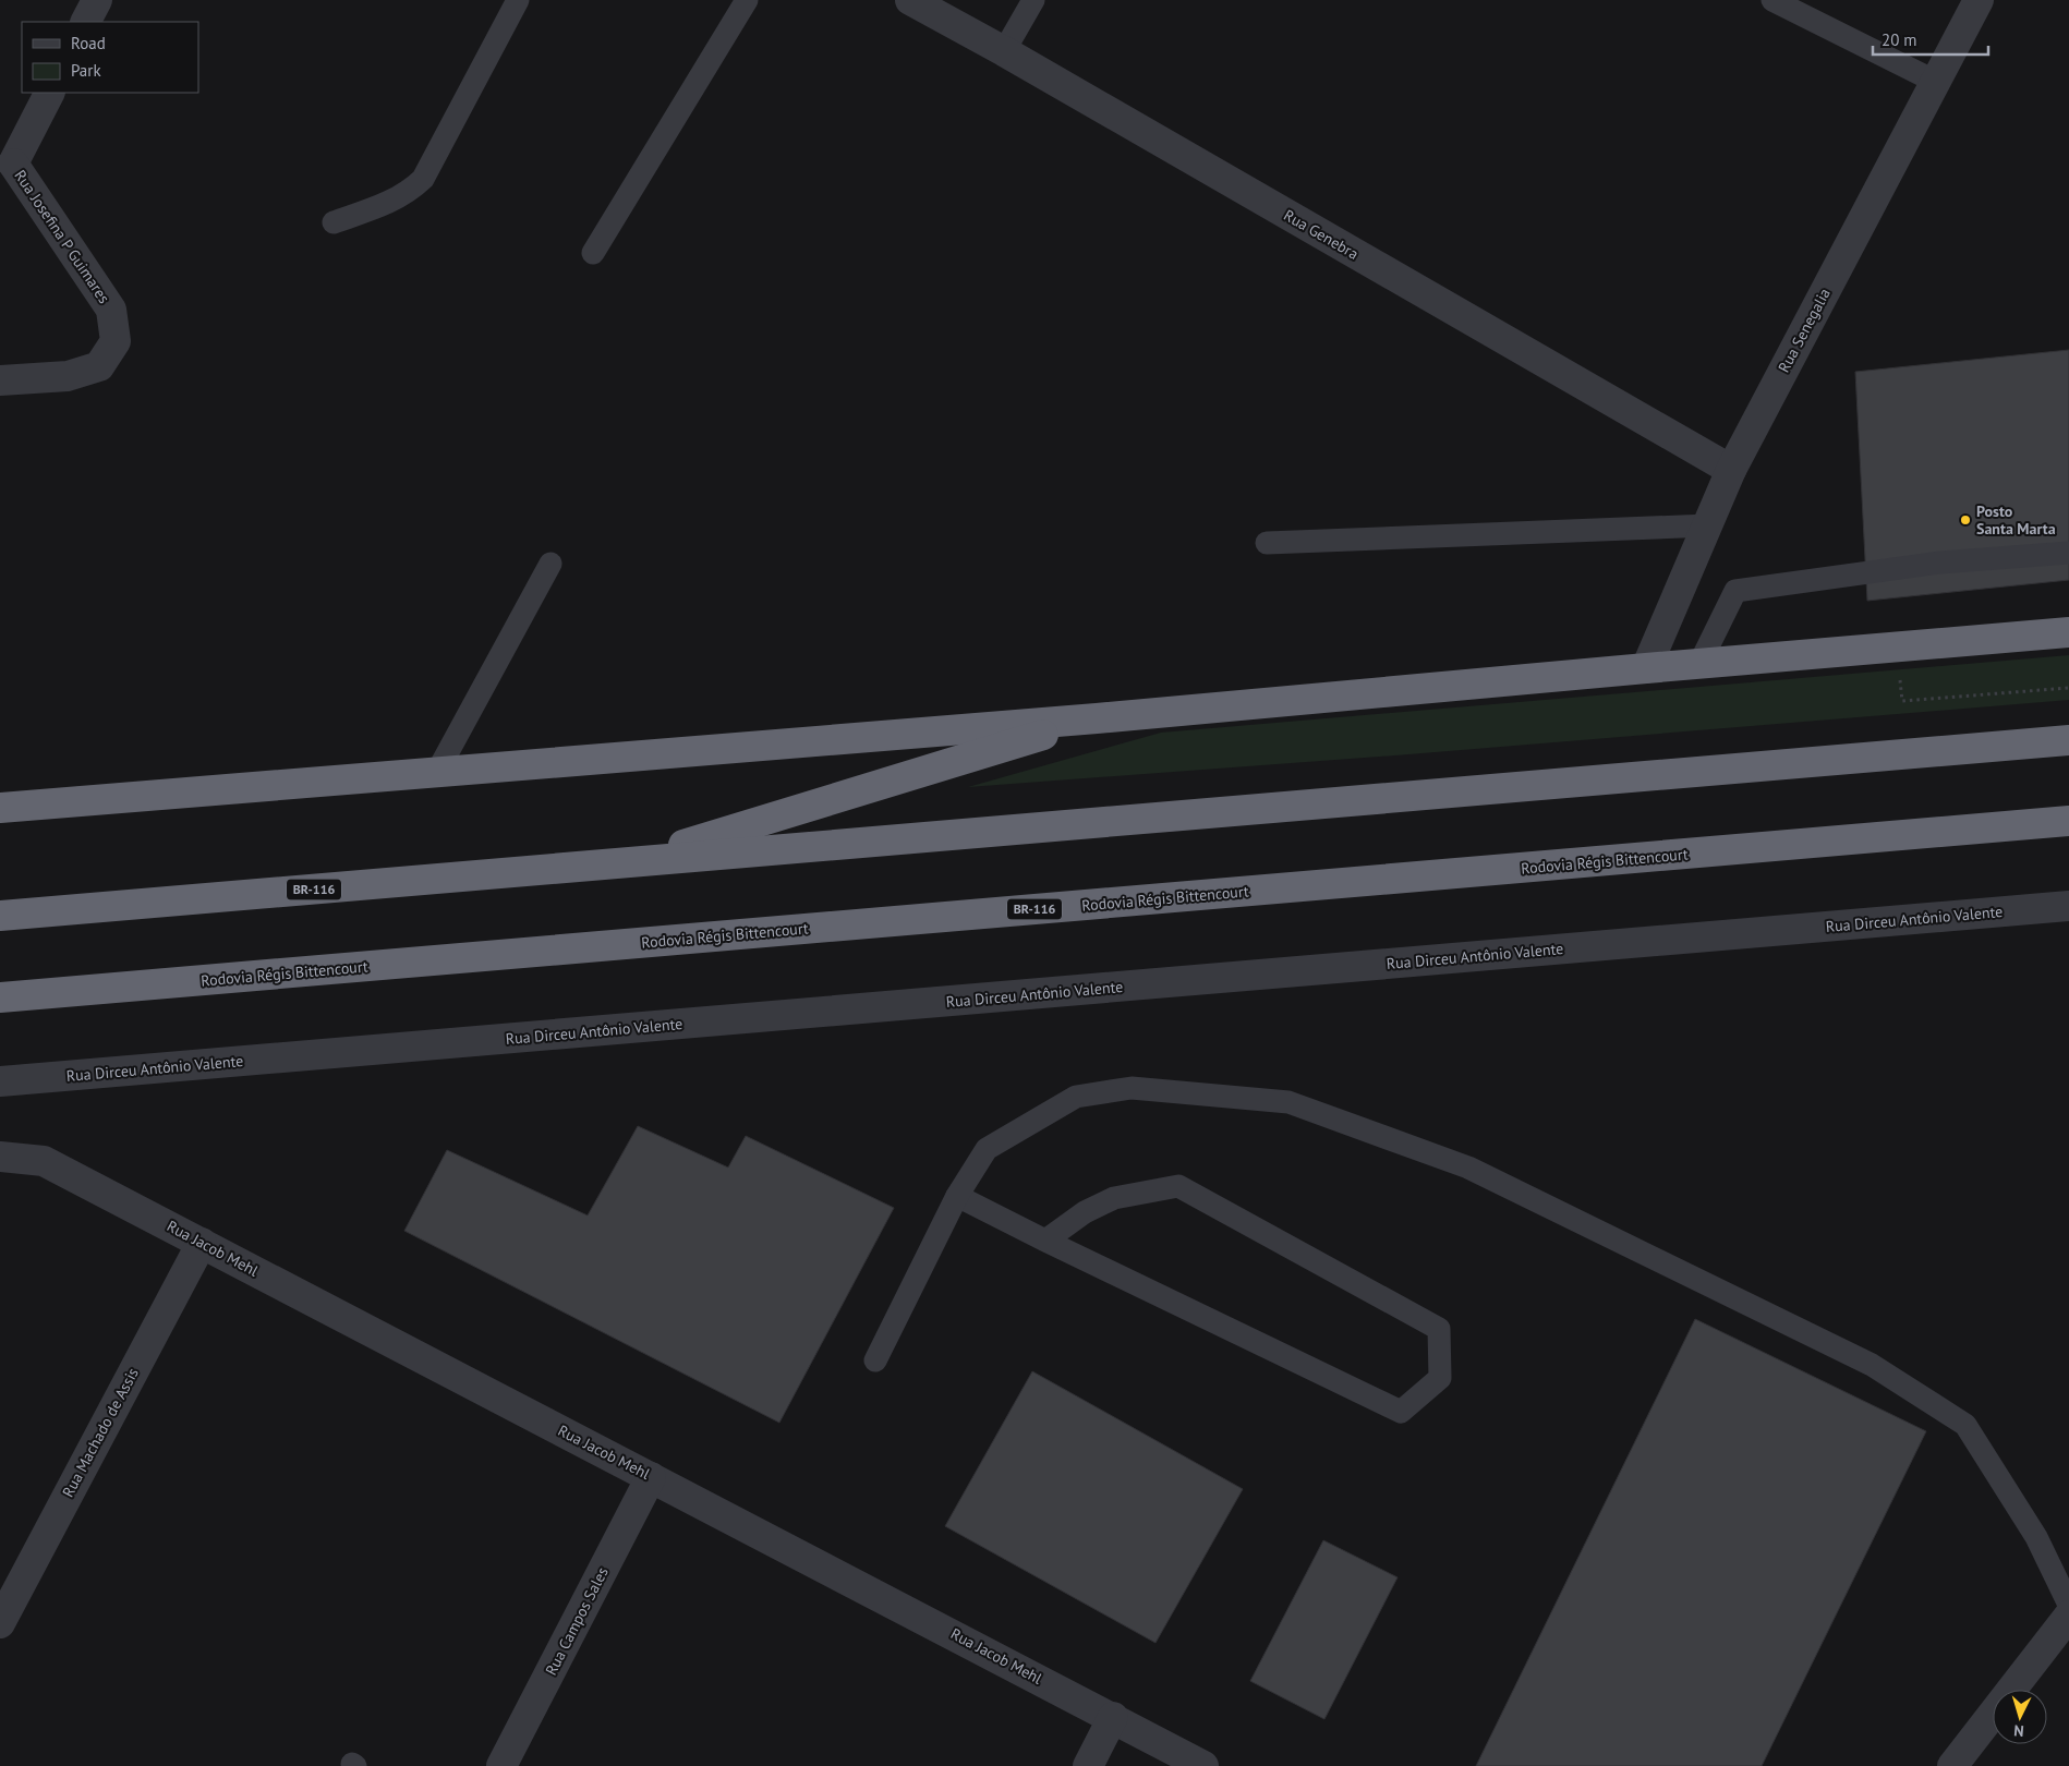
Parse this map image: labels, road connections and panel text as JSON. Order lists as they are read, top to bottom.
{
  "streets": {
    "highway": ["Rodovia Régis Bittencourt", "BR-116"],
    "street": [
      "Rua Genebra",
      "Rua Josefina P Guimares",
      "Rua Senegalia",
      "Rua Dirceu Antônio Valente",
      "Rua Jacob Mehl",
      "Rua Machado de Assis",
      "Rua Campos Sales"
    ]
  },
  "crossings": [
    ["Rua Genebra", "Rua Senegalia"],
    ["Rua Jacob Mehl", "Rua Machado de Assis"],
    ["Rua Jacob Mehl", "Rua Campos Sales"]
  ],
  "places": ["Posto Santa Marta"],
  "legend": ["Road", "Park"],
  "scale_bar": "20 m",
  "north": "bottom"
}
